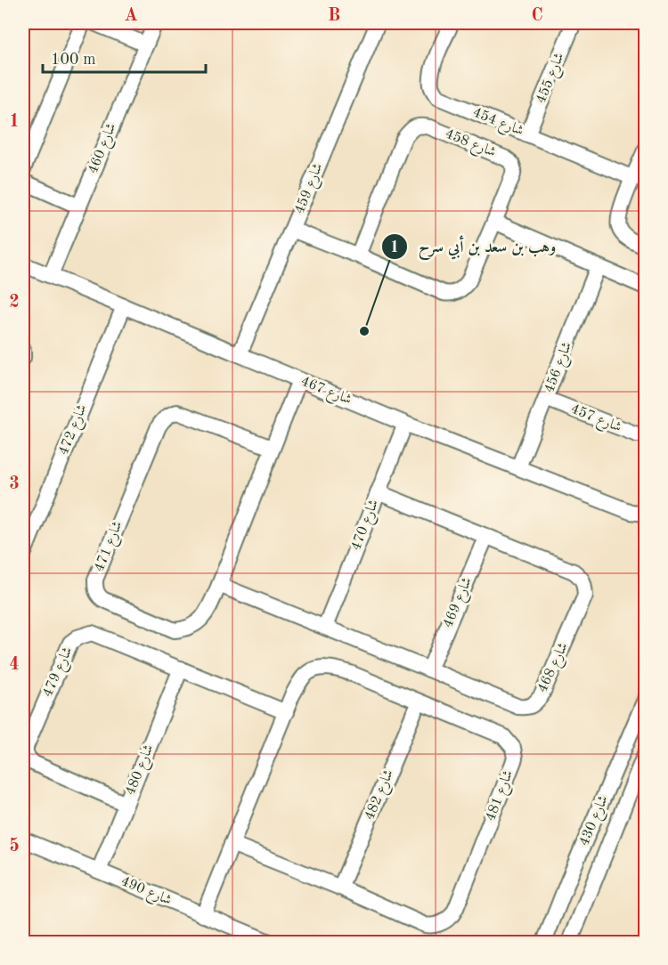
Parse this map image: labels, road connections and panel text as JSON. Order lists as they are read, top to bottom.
{
  "streets": {
    "street": [
      "شارع 455",
      "شارع 454",
      "شارع 458",
      "شارع 460",
      "شارع 459",
      "شارع 456",
      "شارع 467",
      "شارع 457",
      "شارع 472",
      "شارع 470",
      "شارع 471",
      "شارع 469",
      "شارع 468",
      "شارع 479",
      "شارع 480",
      "شارع 482",
      "شارع 481",
      "شارع 430",
      "شارع 490"
    ]
  },
  "crossings": [
    ["شارع 455", "شارع 454"],
    ["شارع 458", "شارع 459"],
    ["شارع 460", "شارع 467"],
    ["شارع 459", "شارع 467"],
    ["شارع 456", "شارع 467"],
    ["شارع 456", "شارع 457"],
    ["شارع 467", "شارع 472"],
    ["شارع 467", "شارع 470"],
    ["شارع 467", "شارع 471"],
    ["شارع 470", "شارع 468"],
    ["شارع 471", "شارع 468"],
    ["شارع 469", "شارع 468"],
    ["شارع 479", "شارع 480"],
    ["شارع 479", "شارع 481"],
    ["شارع 480", "شارع 490"],
    ["شارع 482", "شارع 481"],
    ["شارع 481", "شارع 490"]
  ],
  "places": ["وهب بن سعد بن أبي سرح"],
  "scale_bar": "100 m",
  "grid": {
    "columns": ["A", "B", "C"],
    "rows": [
      "1",
      "2",
      "3",
      "4",
      "5"
    ]
  }
}
